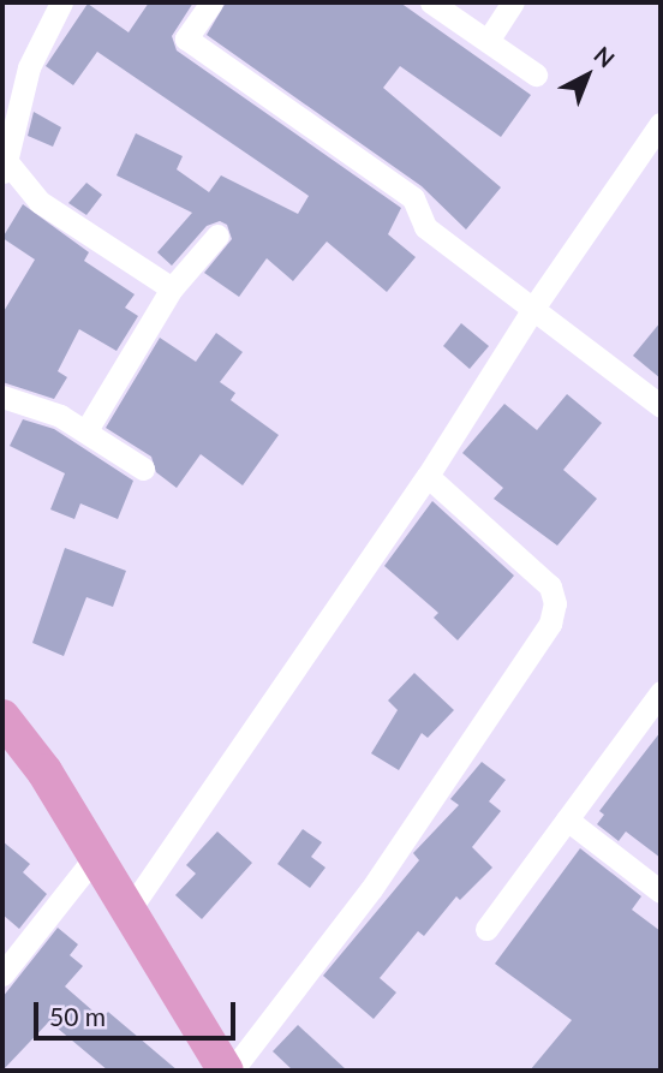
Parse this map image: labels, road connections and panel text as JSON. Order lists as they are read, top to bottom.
{
  "scale_bar": "50 m",
  "north": "top right"
}
